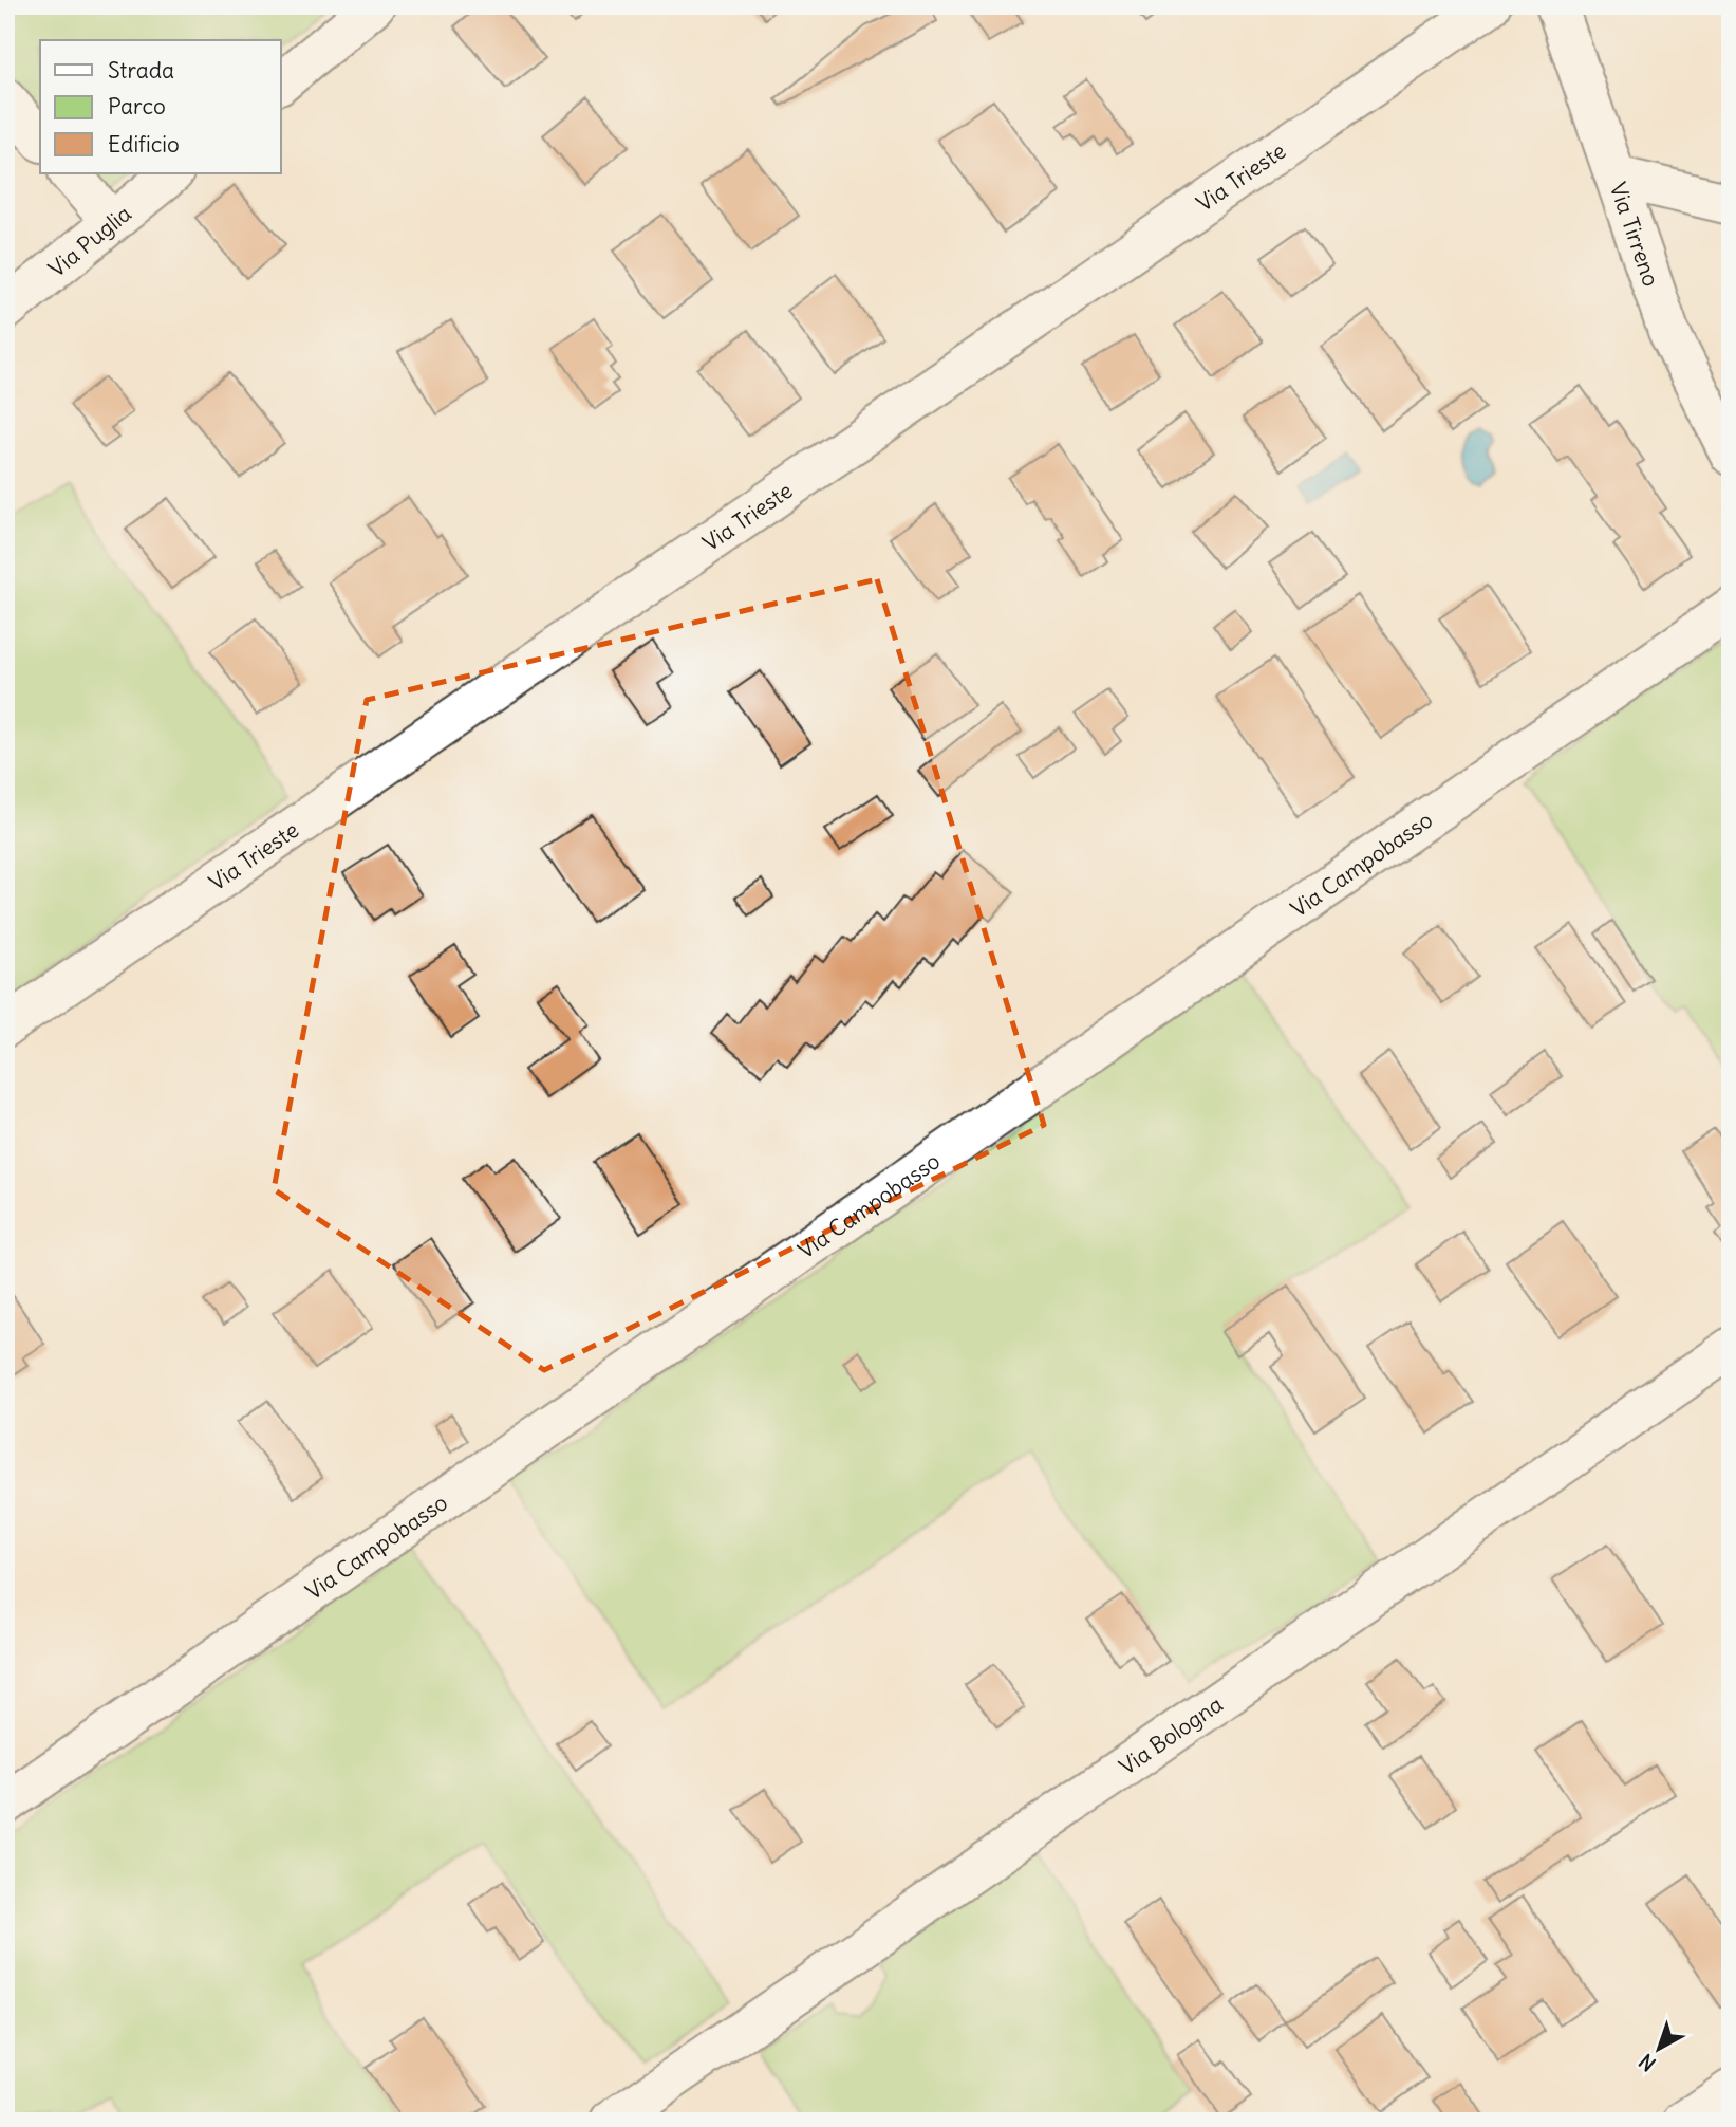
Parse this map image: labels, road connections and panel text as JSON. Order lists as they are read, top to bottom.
{
  "streets": {
    "street": [
      "Via Trieste",
      "Via Tirreno",
      "Via Puglia",
      "Via Campobasso",
      "Via Bologna"
    ]
  },
  "legend": ["Strada", "Parco", "Edificio"],
  "north": "bottom left"
}
